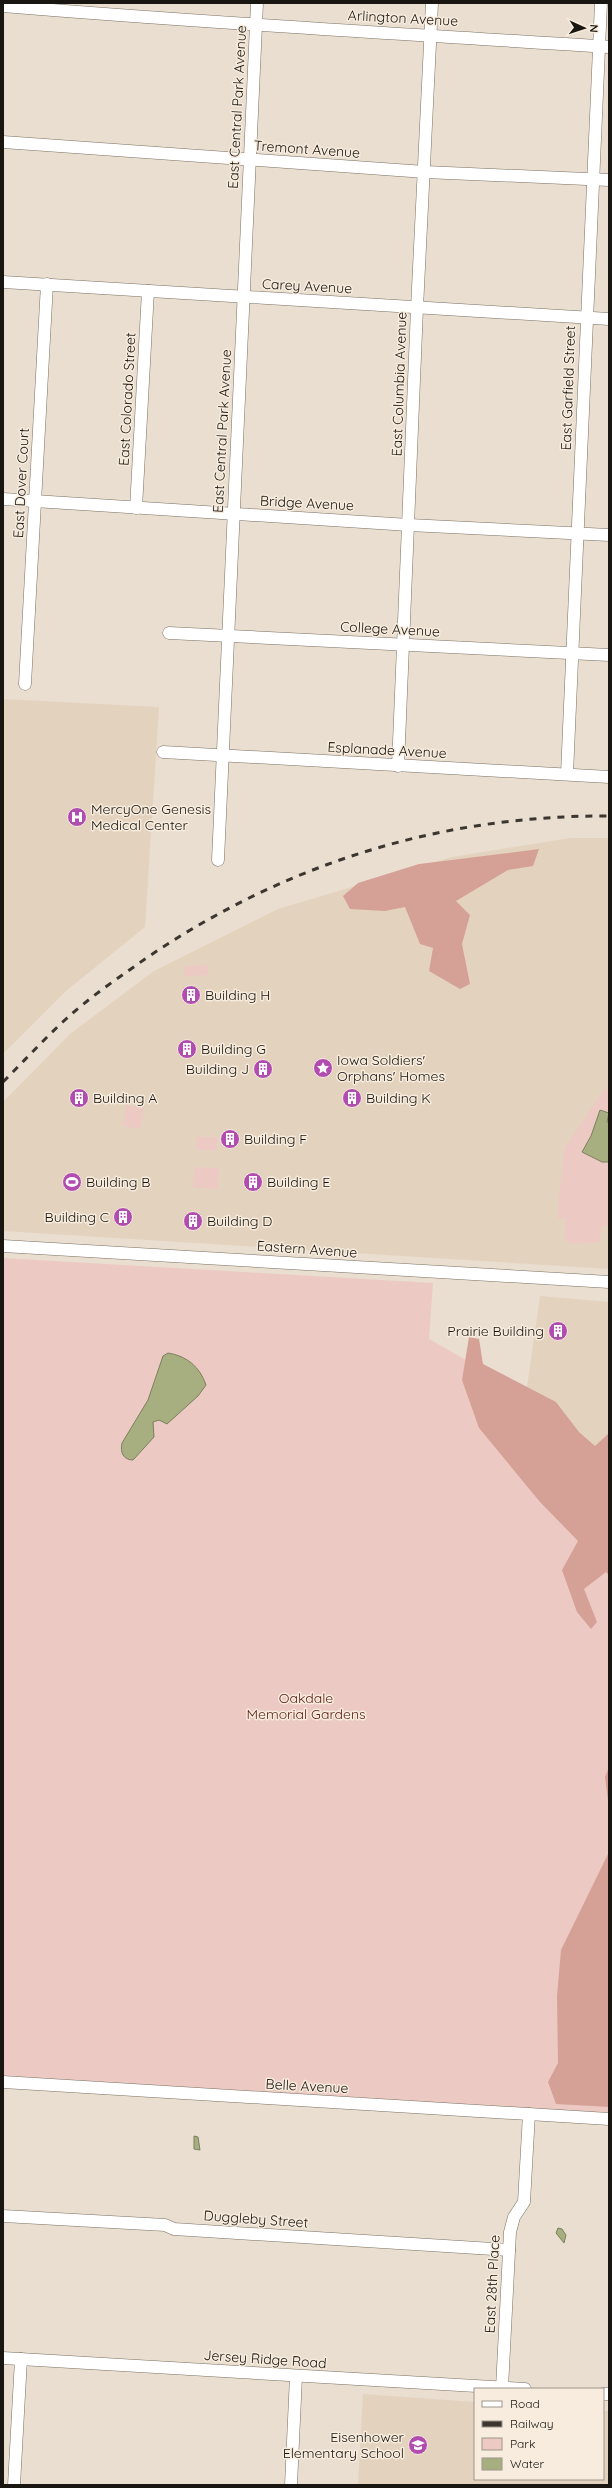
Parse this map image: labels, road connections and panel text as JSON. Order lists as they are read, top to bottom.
{
  "streets": {
    "street": [
      "Arlington Avenue",
      "East Central Park Avenue",
      "Tremont Avenue",
      "Carey Avenue",
      "East Columbia Avenue",
      "East Garfield Street",
      "East Colorado Street",
      "East Dover Court",
      "Bridge Avenue",
      "College Avenue",
      "Esplanade Avenue",
      "Eastern Avenue",
      "Belle Avenue",
      "Duggleby Street",
      "East 28th Place",
      "Jersey Ridge Road"
    ]
  },
  "crossings": [
    ["Arlington Avenue", "East Central Park Avenue"],
    ["Arlington Avenue", "East Columbia Avenue"],
    ["Arlington Avenue", "East Garfield Street"],
    ["East Central Park Avenue", "Tremont Avenue"],
    ["East Central Park Avenue", "Carey Avenue"],
    ["East Central Park Avenue", "Bridge Avenue"],
    ["East Central Park Avenue", "College Avenue"],
    ["East Central Park Avenue", "Esplanade Avenue"],
    ["Tremont Avenue", "East Columbia Avenue"],
    ["Tremont Avenue", "East Garfield Street"],
    ["Carey Avenue", "East Columbia Avenue"],
    ["Carey Avenue", "East Garfield Street"],
    ["Carey Avenue", "East Colorado Street"],
    ["Carey Avenue", "East Dover Court"],
    ["East Columbia Avenue", "Bridge Avenue"],
    ["East Columbia Avenue", "College Avenue"],
    ["East Columbia Avenue", "Esplanade Avenue"],
    ["East Garfield Street", "Bridge Avenue"],
    ["East Garfield Street", "College Avenue"],
    ["East Garfield Street", "Esplanade Avenue"],
    ["East Colorado Street", "Bridge Avenue"],
    ["East Dover Court", "Bridge Avenue"],
    ["Belle Avenue", "East 28th Place"],
    ["Duggleby Street", "East 28th Place"],
    ["East 28th Place", "Jersey Ridge Road"]
  ],
  "parks": ["Oakdale Memorial Gardens"],
  "places": {
    "hospital": ["MercyOne Genesis Medical Center"],
    "building": [
      "Building H",
      "Building G",
      "Building J",
      "Building A",
      "Building K",
      "Building F",
      "Building E",
      "Building C",
      "Building D",
      "Prairie Building"
    ],
    "place": ["Iowa Soldiers' Orphans' Homes"],
    "sports": ["Building B"],
    "school or university": ["Eisenhower Elementary School"]
  },
  "legend": [
    "Road",
    "Railway",
    "Park",
    "Water"
  ],
  "north": "right"
}
